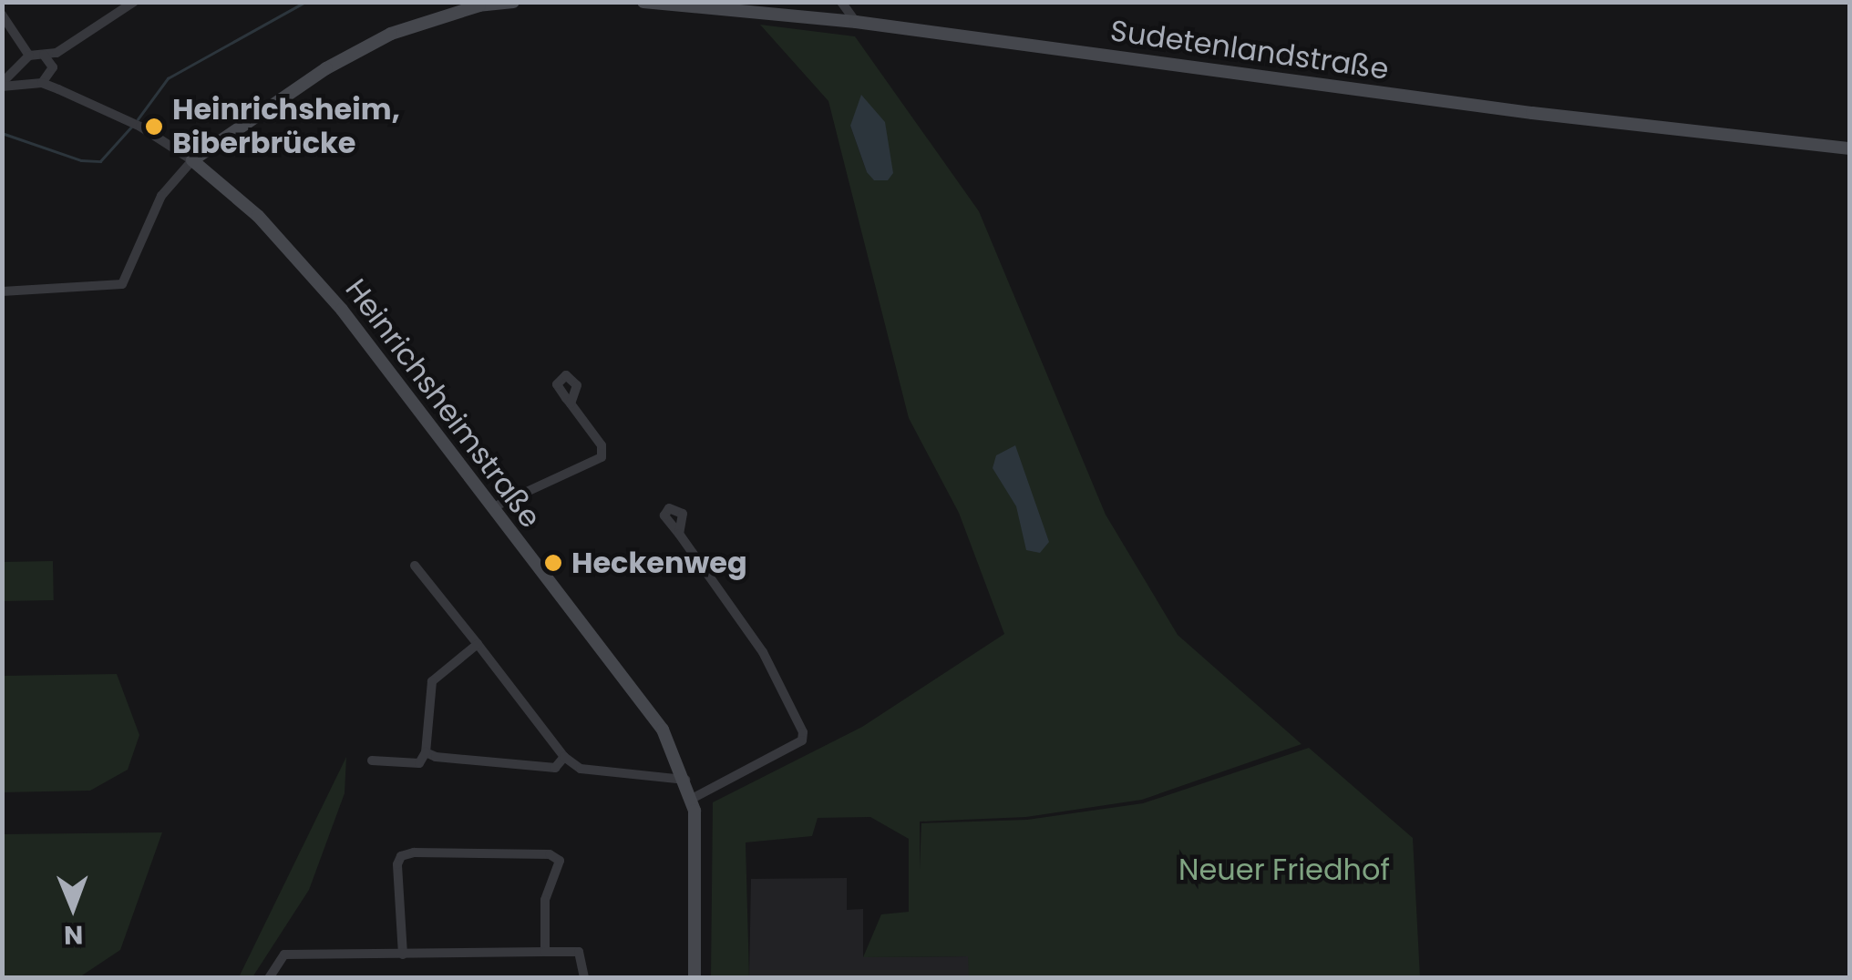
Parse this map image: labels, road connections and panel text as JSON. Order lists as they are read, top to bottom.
{
  "streets": {
    "street": ["Sudetenlandstraße", "Heinrichsheimstraße"]
  },
  "parks": ["Neuer Friedhof"],
  "places": ["Heinrichsheim, Biberbrücke", "Heckenweg"],
  "north": "bottom"
}
